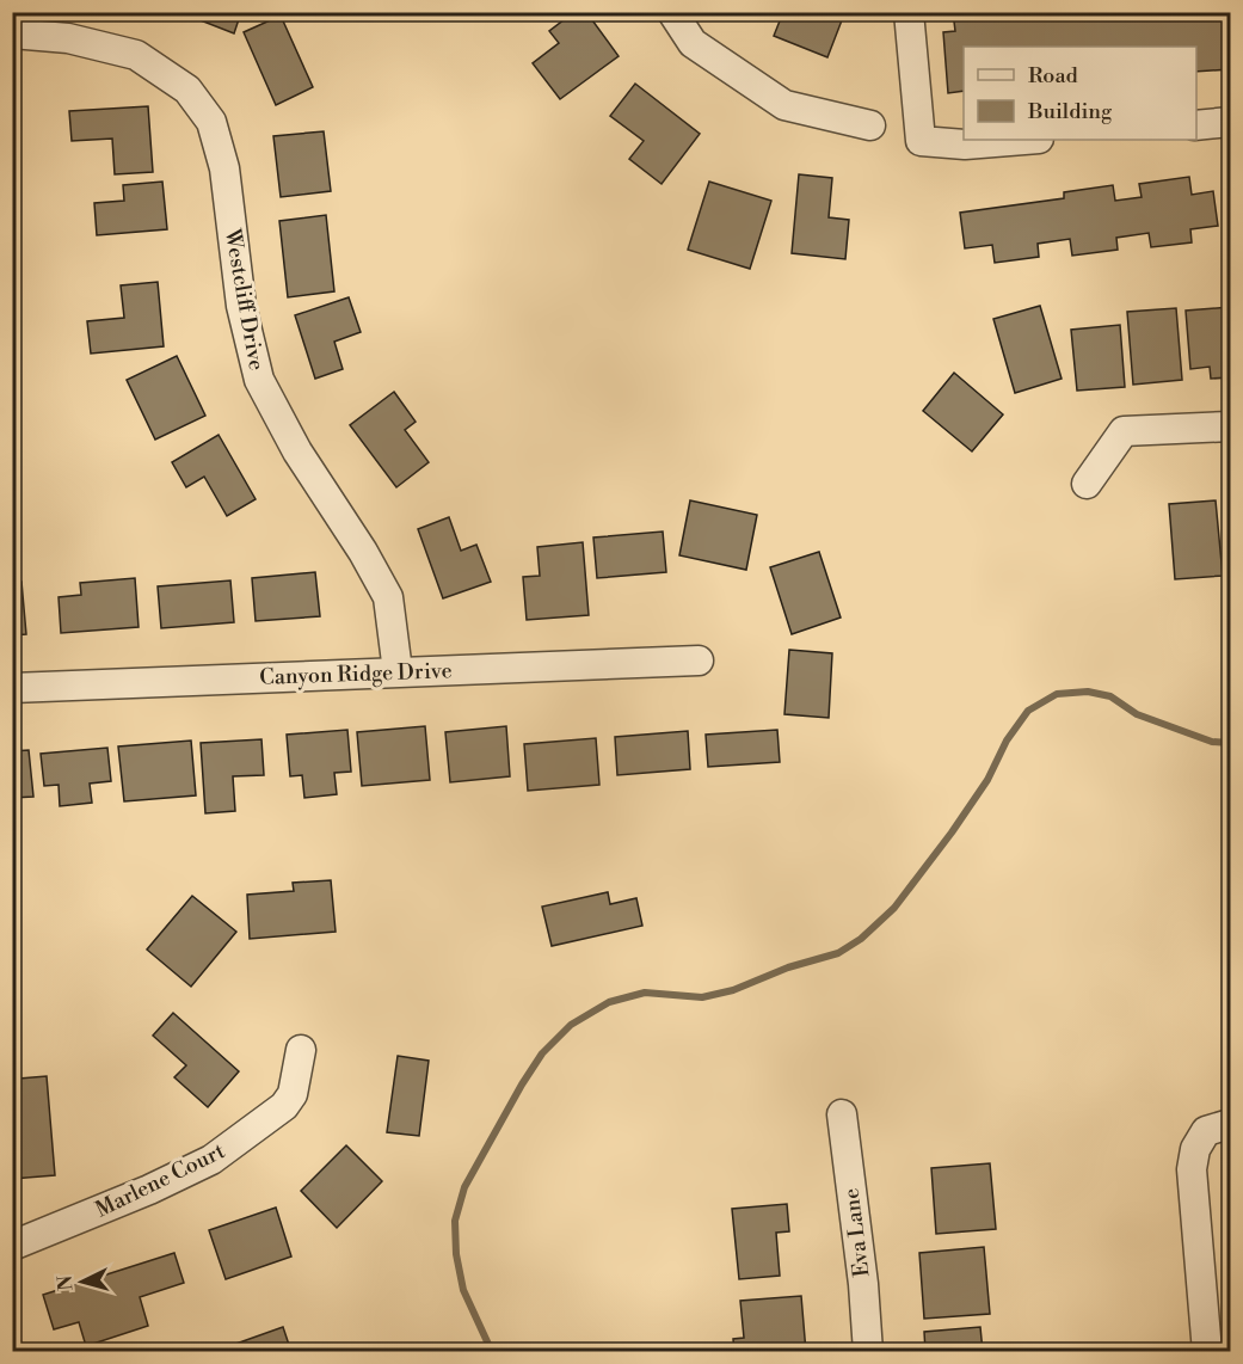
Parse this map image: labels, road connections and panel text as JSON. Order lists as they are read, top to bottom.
{
  "streets": {
    "street": [
      "Westcliff Drive",
      "Canyon Ridge Drive",
      "Marlene Court",
      "Eva Lane"
    ]
  },
  "crossings": [
    ["Westcliff Drive", "Canyon Ridge Drive"]
  ],
  "legend": ["Road", "Building"],
  "north": "left"
}
